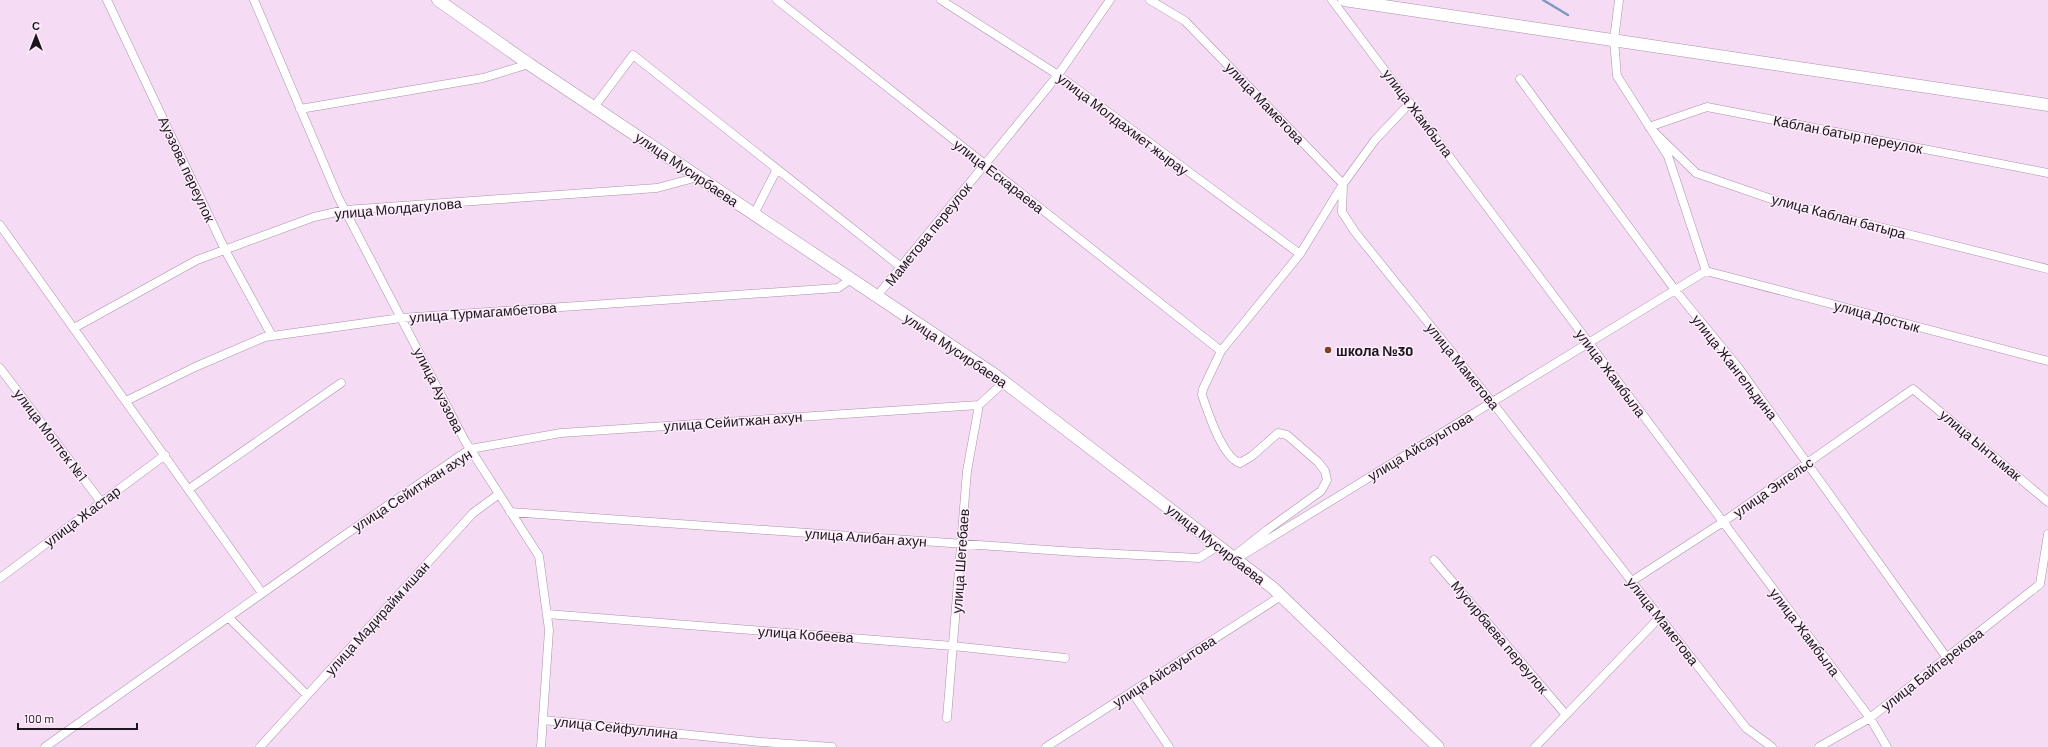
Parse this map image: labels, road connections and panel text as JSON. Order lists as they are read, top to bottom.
{
  "streets": {
    "street": [
      "улица Маметова",
      "улица Жамбыла",
      "улица Молдахмет жырау",
      "Каблан батыр переулок",
      "Ауэзова переулок",
      "улица Мусирбаева",
      "улица Ескараева",
      "улица Молдагулова",
      "улица Каблан батыра",
      "Маметова переулок",
      "улица Турмагамбетова",
      "улица Достык",
      "улица Жангельдина",
      "улица Ауэзова",
      "улица Сейитжан ахун",
      "улица Моптек №1",
      "улица Ынтымак",
      "улица Айсауытова",
      "улица Энгельс",
      "улица Жастар",
      "улица Алибан ахун",
      "улица Шегебаев",
      "улица Мадирайм ишан",
      "улица Кобеева",
      "Мусирбаева переулок",
      "улица Байтерекова",
      "улица Сейфуллина"
    ]
  },
  "crossings": [
    ["улица Маметова", "улица Айсауытова"],
    ["улица Маметова", "улица Энгельс"],
    ["улица Жамбыла", "улица Айсауытова"],
    ["улица Жамбыла", "улица Энгельс"],
    ["улица Жамбыла", "улица Байтерекова"],
    ["улица Молдахмет жырау", "Маметова переулок"],
    ["Каблан батыр переулок", "улица Каблан батыра"],
    ["Ауэзова переулок", "улица Молдагулова"],
    ["Ауэзова переулок", "улица Турмагамбетова"],
    ["улица Мусирбаева", "улица Молдагулова"],
    ["улица Мусирбаева", "Маметова переулок"],
    ["улица Мусирбаева", "улица Турмагамбетова"],
    ["улица Мусирбаева", "улица Айсауытова"],
    ["улица Мусирбаева", "улица Алибан ахун"],
    ["улица Ескараева", "Маметова переулок"],
    ["улица Молдагулова", "улица Ауэзова"],
    ["улица Турмагамбетова", "улица Ауэзова"],
    ["улица Достык", "улица Айсауытова"],
    ["улица Жангельдина", "улица Айсауытова"],
    ["улица Жангельдина", "улица Энгельс"],
    ["улица Жангельдина", "улица Байтерекова"],
    ["улица Ауэзова", "улица Сейитжан ахун"],
    ["улица Ауэзова", "улица Алибан ахун"],
    ["улица Ауэзова", "улица Мадирайм ишан"],
    ["улица Ауэзова", "улица Кобеева"],
    ["улица Ауэзова", "улица Сейфуллина"],
    ["улица Сейитжан ахун", "улица Шегебаев"],
    ["улица Моптек №1", "улица Жастар"],
    ["улица Ынтымак", "улица Энгельс"],
    ["улица Алибан ахун", "улица Шегебаев"],
    ["улица Шегебаев", "улица Кобеева"]
  ],
  "places": ["школа №30"],
  "scale_bar": "100 m",
  "north": "top"
}
